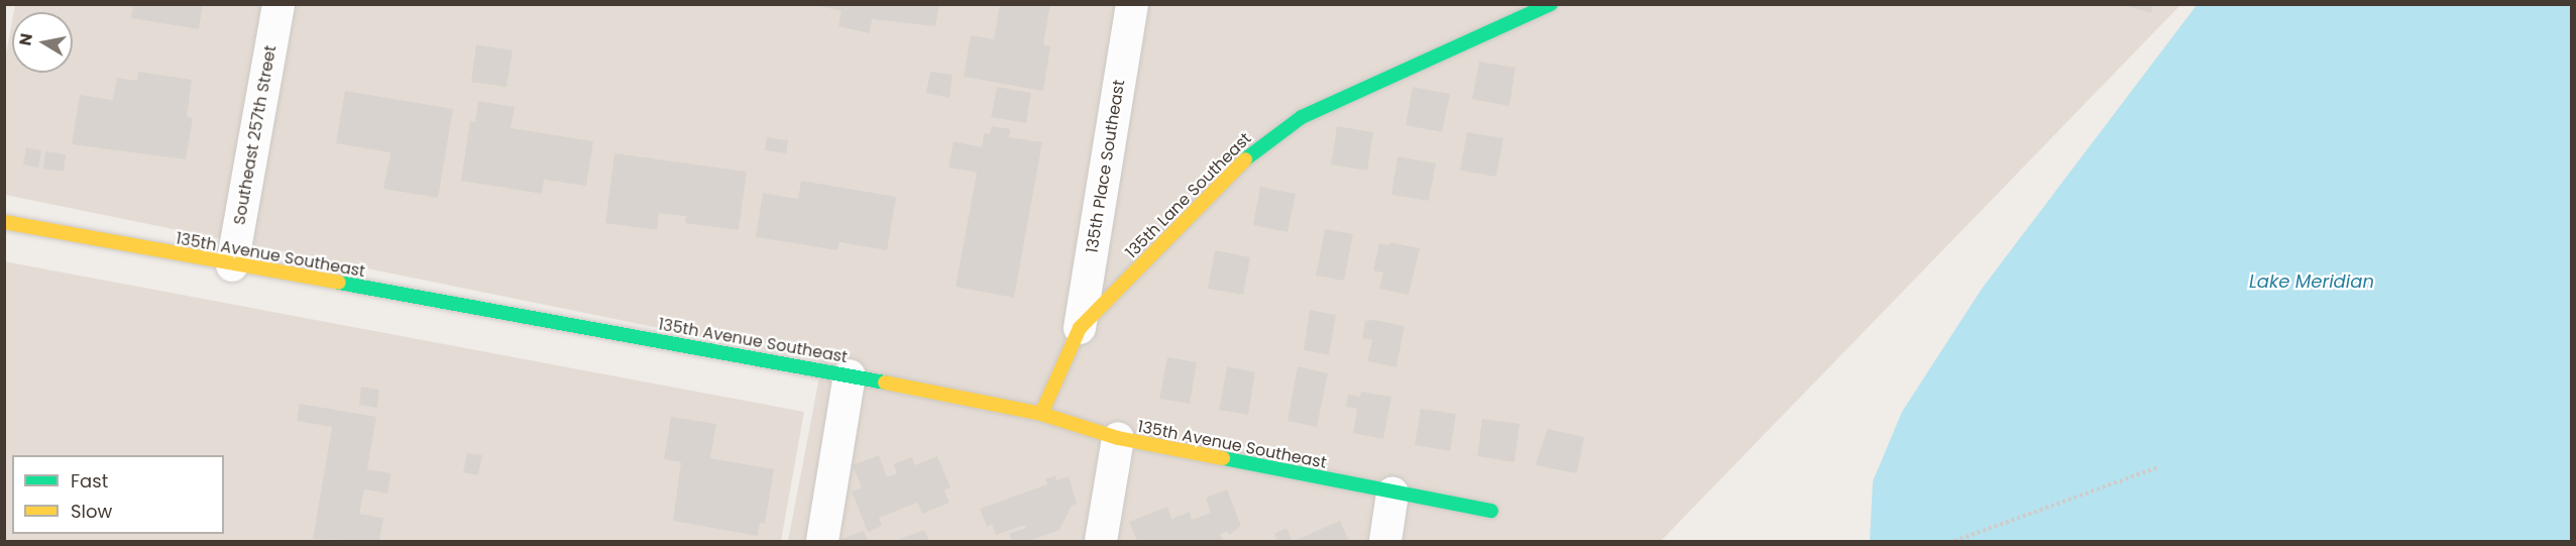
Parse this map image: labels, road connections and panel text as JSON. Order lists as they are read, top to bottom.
{
  "streets": {
    "street": [
      "Southeast 257th Street",
      "135th Place Southeast",
      "135th Lane Southeast",
      "135th Avenue Southeast"
    ]
  },
  "crossings": [
    ["Southeast 257th Street", "135th Avenue Southeast"],
    ["135th Place Southeast", "135th Lane Southeast"],
    ["135th Lane Southeast", "135th Avenue Southeast"]
  ],
  "water": ["Lake Meridian"],
  "legend": ["Fast", "Slow"],
  "north": "left"
}
